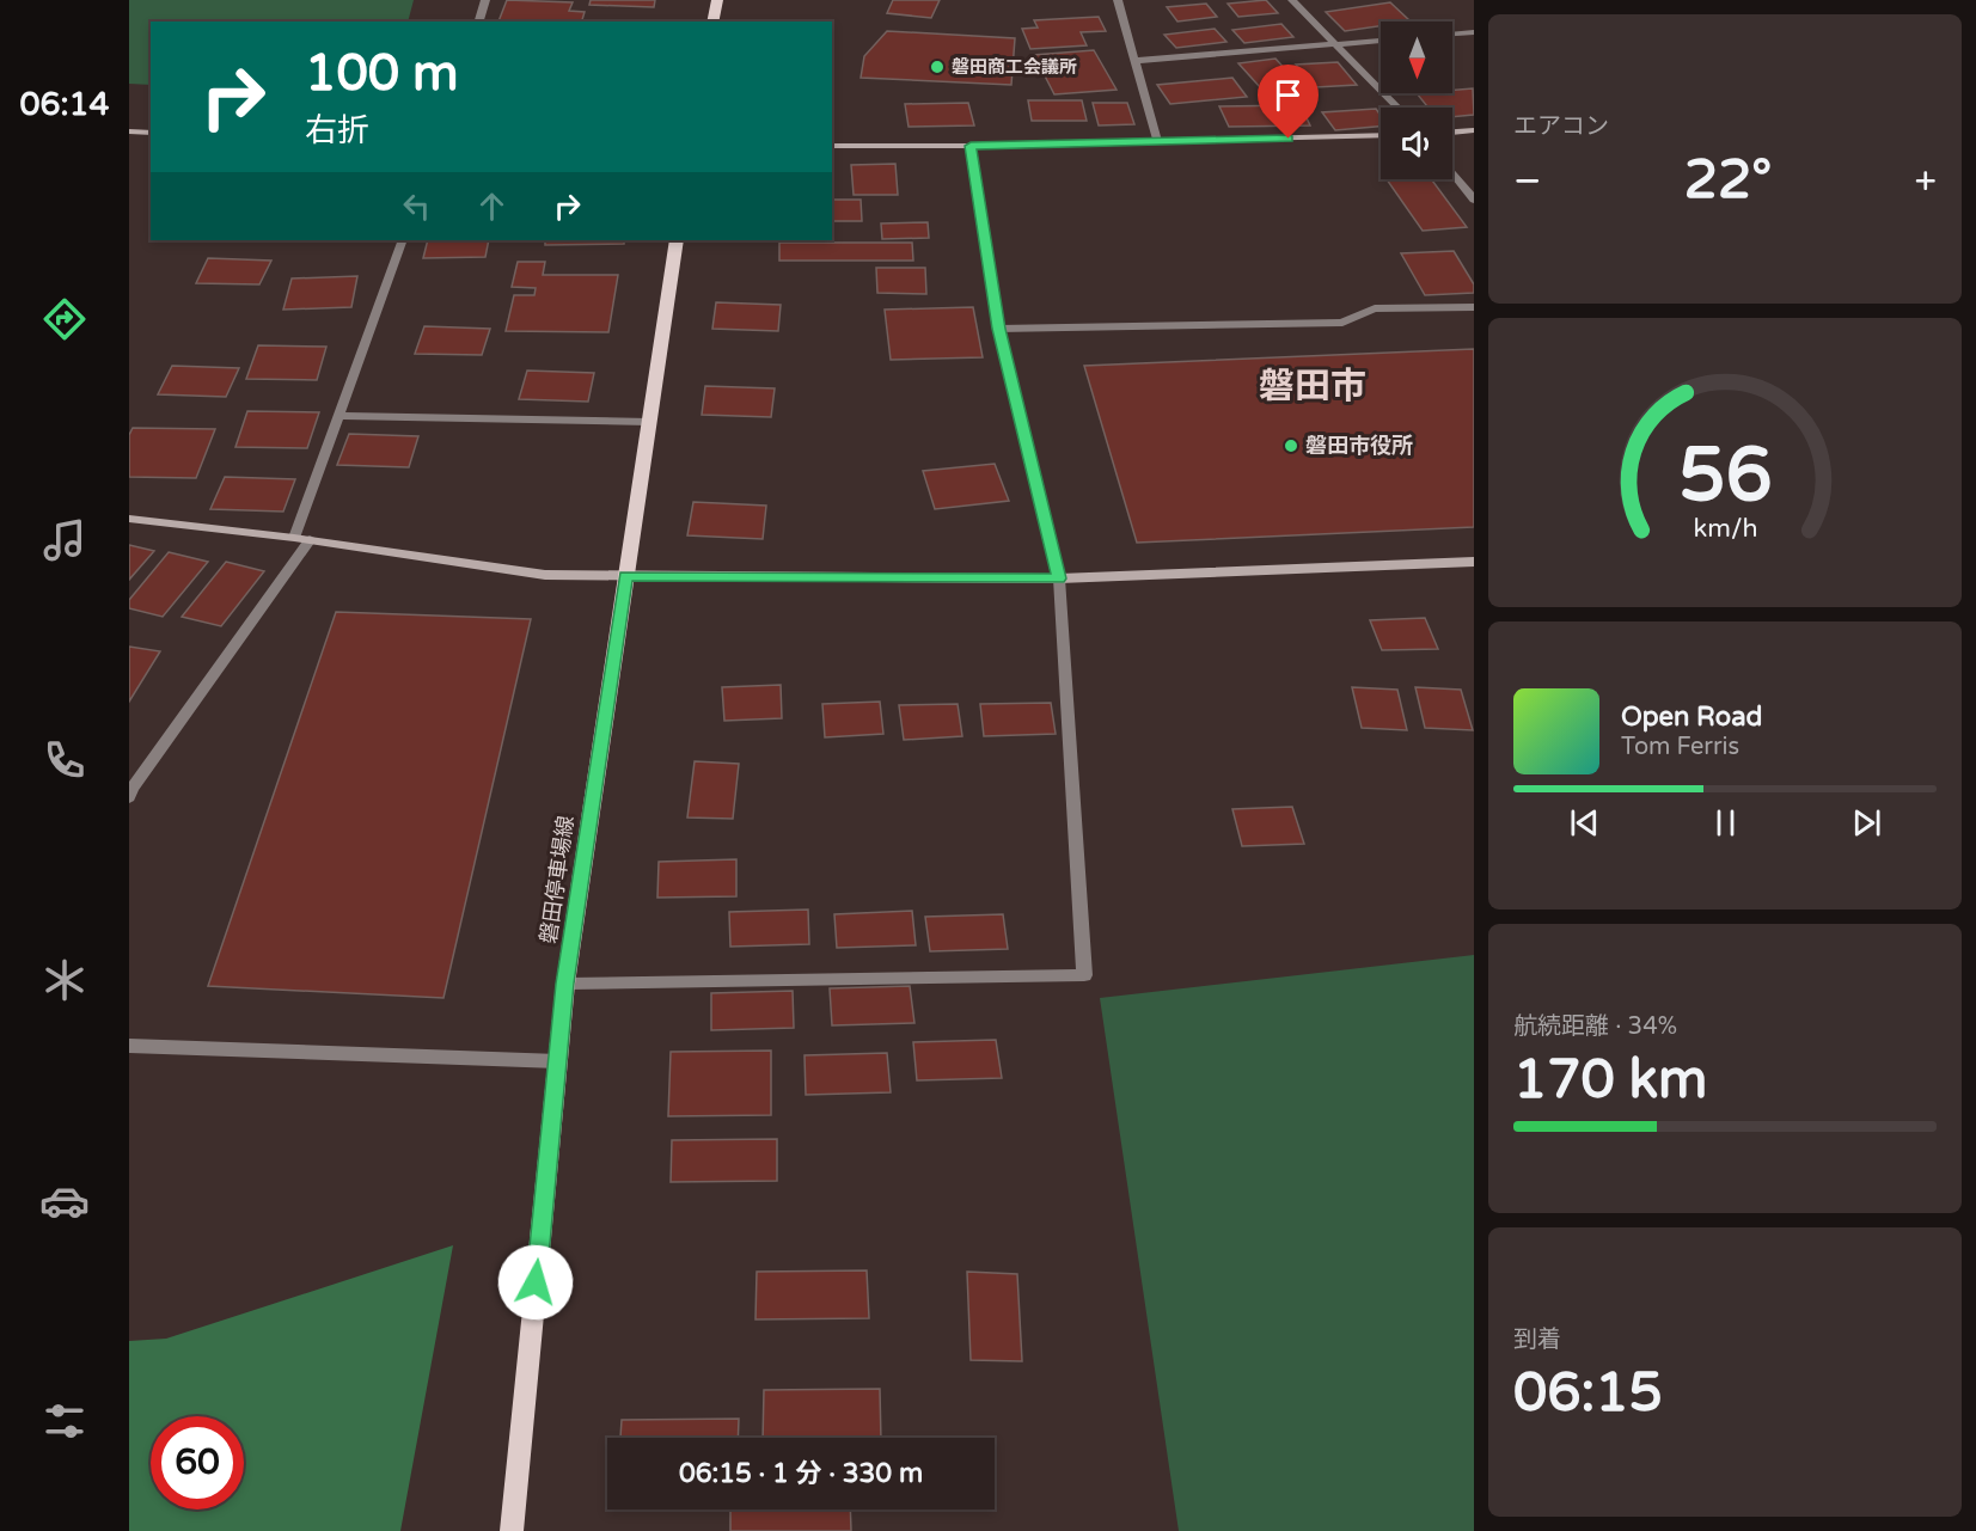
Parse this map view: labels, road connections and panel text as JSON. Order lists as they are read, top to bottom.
{
  "streets": {
    "main road": ["磐田停車場線"]
  },
  "districts": ["磐田市"],
  "places": ["磐田商工会議所", "磐田市役所"],
  "north": "bottom",
  "page": {
    "tabs": "06:14",
    "tile": [
      "エアコン",
      ["航続距離 · 34%", "170 km"],
      ["到着", "06:15"]
    ],
    "turn": ["100 m", "右折"],
    "heat": ["−", "22°", "+"],
    "song": ["Open Road", "Tom Ferris"],
    "limit": "60",
    "trip": "06:15 · 1 分 · 330 m",
    "gauge": ["56", "km/h"]
  }
}
